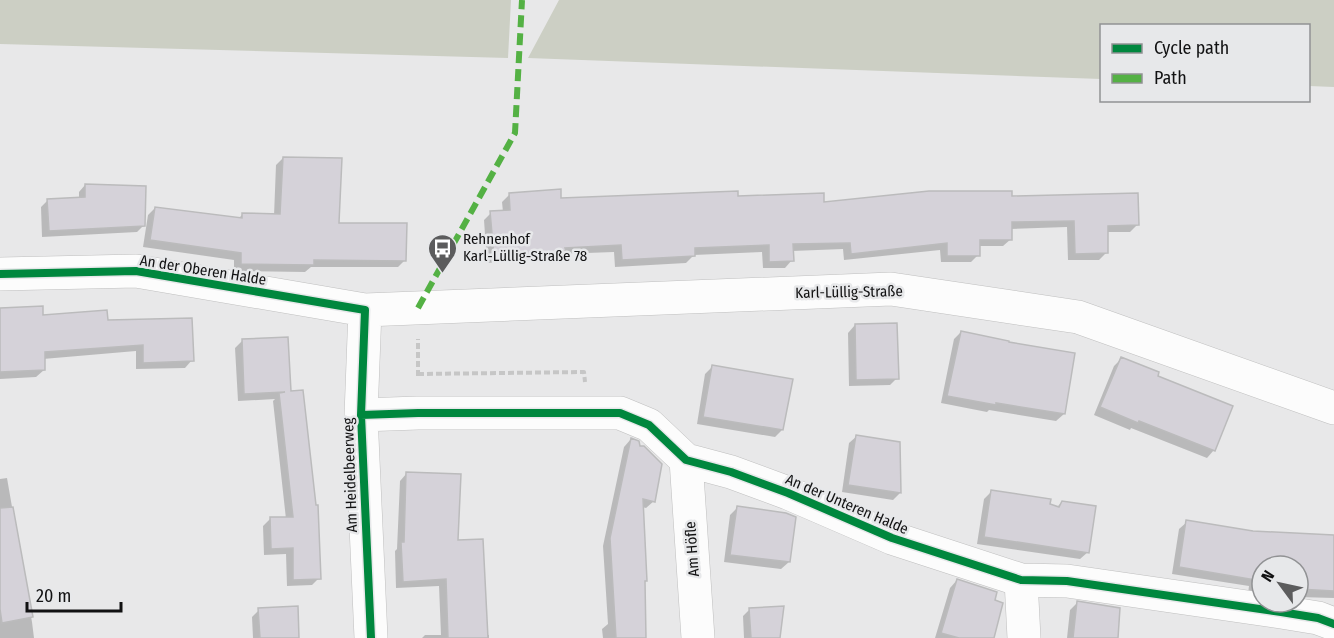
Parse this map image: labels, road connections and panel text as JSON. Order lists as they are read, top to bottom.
{
  "streets": {
    "street": [
      "An der Oberen Halde",
      "Karl-Lüllig-Straße",
      "Am Heidelbeerweg",
      "An der Unteren Halde",
      "Am Höfle"
    ]
  },
  "crossings": [
    ["An der Oberen Halde", "Karl-Lüllig-Straße"],
    ["An der Oberen Halde", "Am Heidelbeerweg"],
    ["Karl-Lüllig-Straße", "Am Heidelbeerweg"],
    ["Am Heidelbeerweg", "An der Unteren Halde"],
    ["An der Unteren Halde", "Am Höfle"]
  ],
  "places": {
    "bus stop": ["Rehnenhof Karl-Lüllig-Straße 78"]
  },
  "legend": ["Cycle path", "Path"],
  "scale_bar": "20 m",
  "north": "top left"
}
